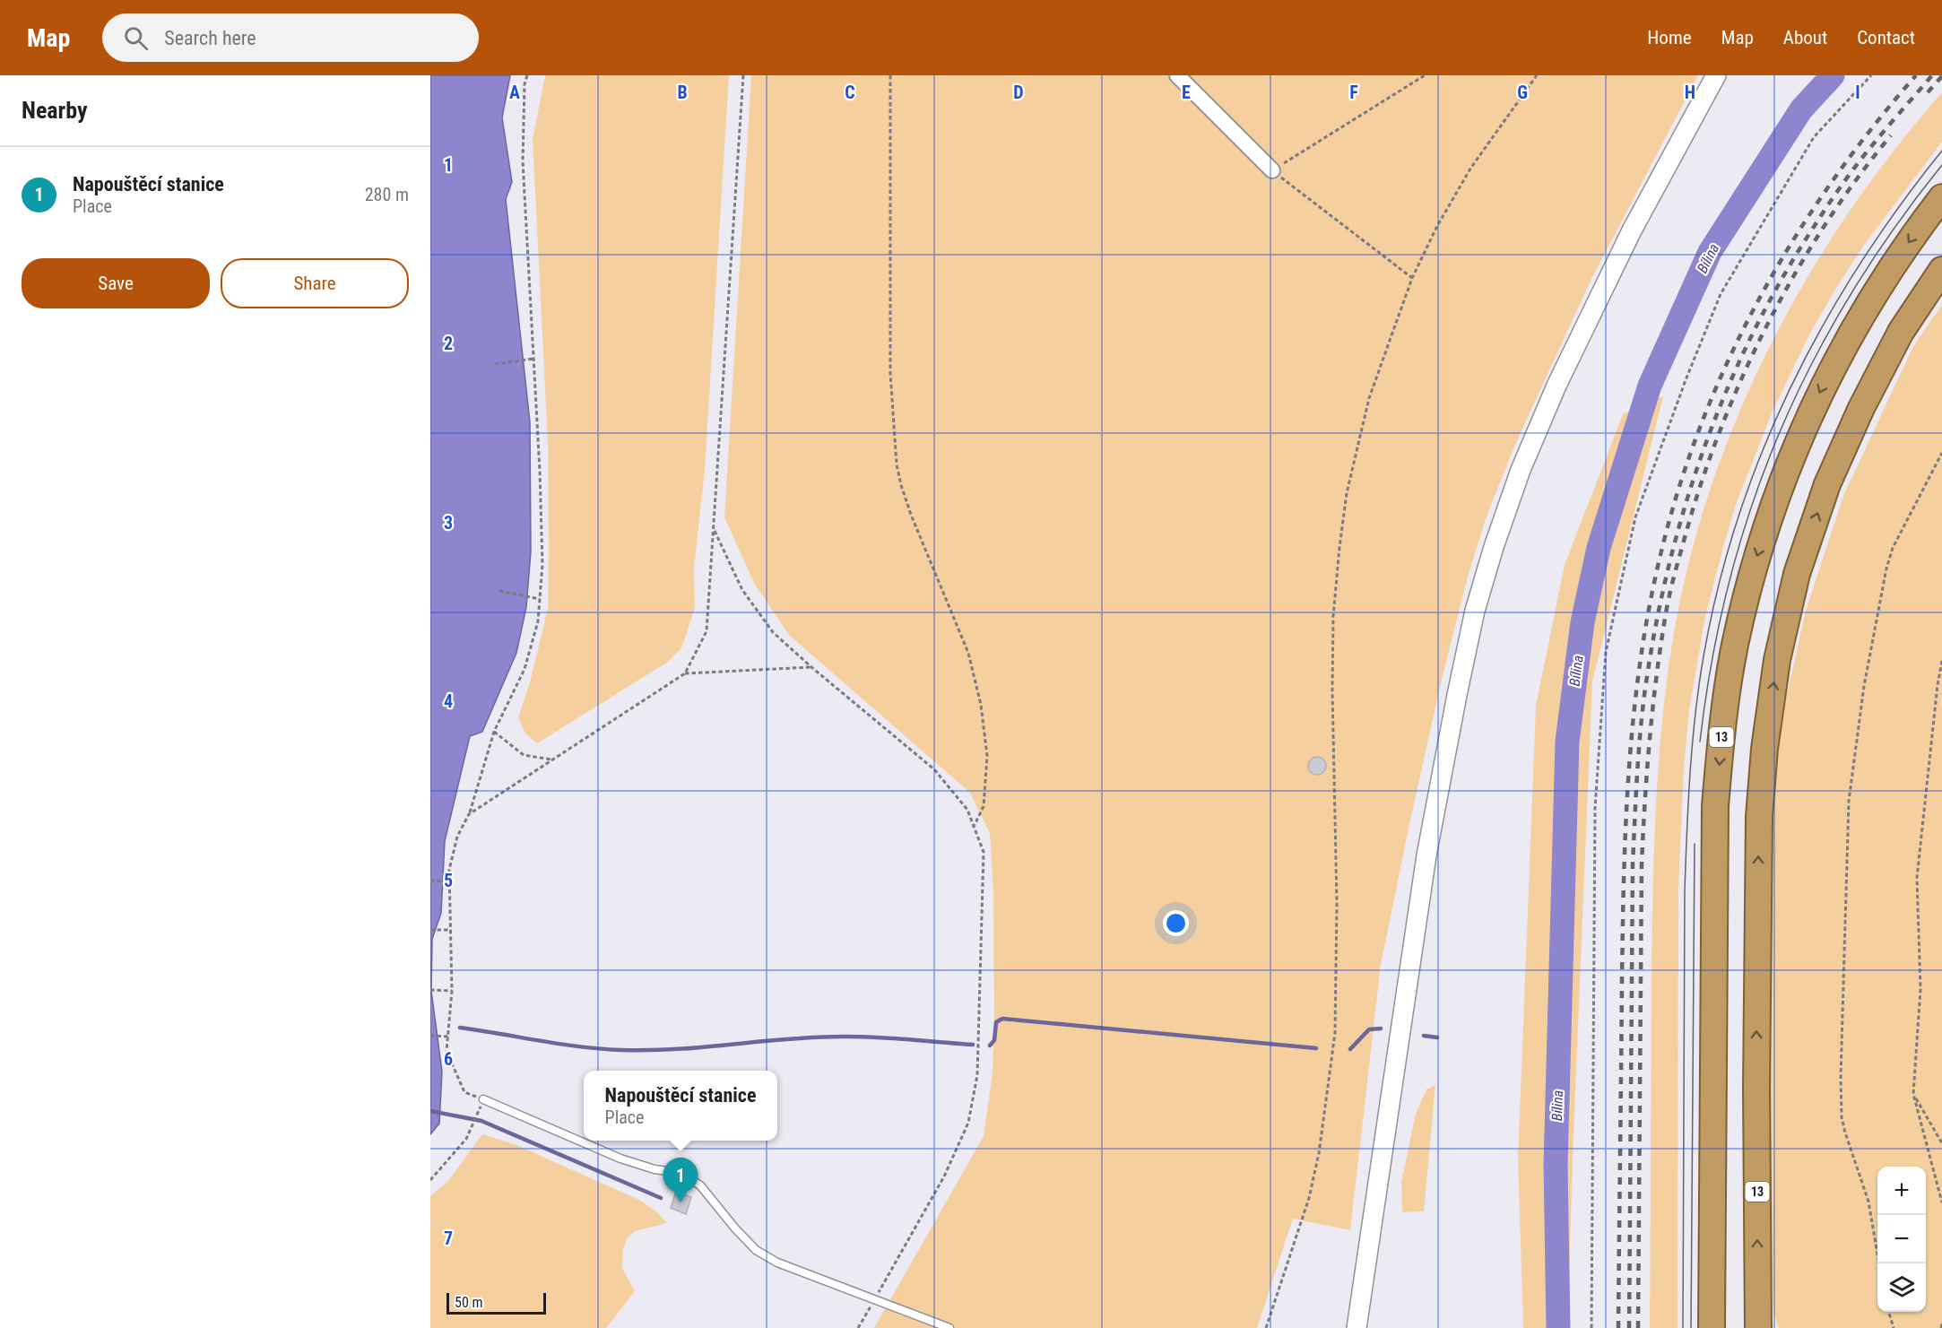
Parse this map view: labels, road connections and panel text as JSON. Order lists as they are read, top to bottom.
{
  "streets": {
    "highway": ["13"]
  },
  "water": ["Bílina"],
  "scale_bar": "50 m",
  "page": {
    "header": "Map",
    "search": "Search here",
    "nav": [
      "Home",
      "Map",
      "About",
      "Contact"
    ],
    "heading": "Nearby",
    "list": [
      {
        "mark": "1",
        "name": "Napouštěcí stanice",
        "note": "Place",
        "value": "280 m"
      }
    ],
    "buttons": ["Save", "Share"],
    "popup": ["Napouštěcí stanice", "Place"],
    "pins": "1",
    "map_buttons": ["+", "−"],
    "scale": "50 m"
  },
  "grid": {
    "columns": [
      "A",
      "B",
      "C",
      "D",
      "E",
      "F",
      "G",
      "H",
      "I"
    ],
    "rows": [
      "1",
      "2",
      "3",
      "4",
      "5",
      "6",
      "7"
    ]
  }
}
